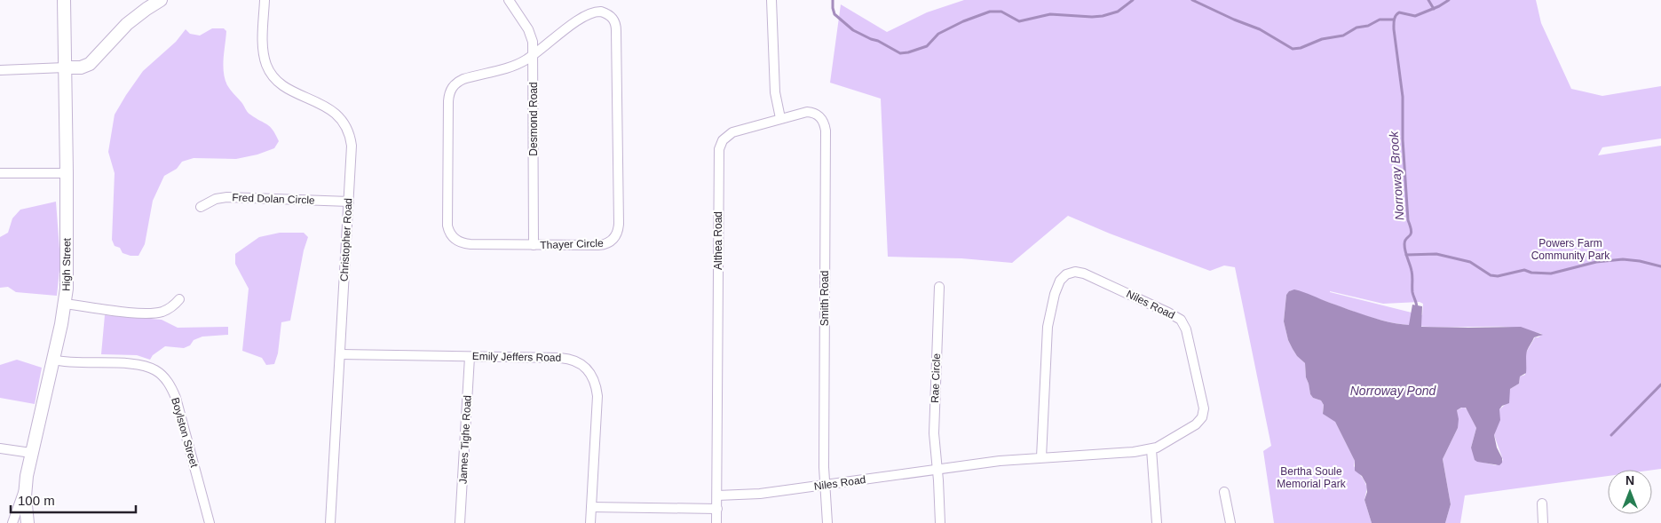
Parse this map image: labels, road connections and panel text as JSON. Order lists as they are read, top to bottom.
{
  "streets": {
    "main road": ["High Street"],
    "street": [
      "Desmond Road",
      "Fred Dolan Circle",
      "Christopher Road",
      "Althea Road",
      "Thayer Circle",
      "Smith Road",
      "Niles Road",
      "Emily Jeffers Road",
      "Rae Circle",
      "Boylston Street",
      "James Tighe Road"
    ]
  },
  "crossings": [
    ["Desmond Road", "Thayer Circle"],
    ["Fred Dolan Circle", "Christopher Road"],
    ["Christopher Road", "Emily Jeffers Road"],
    ["Althea Road", "Smith Road"],
    ["Althea Road", "Niles Road"],
    ["High Street", "Boylston Street"],
    ["Smith Road", "Niles Road"],
    ["Niles Road", "Rae Circle"],
    ["Emily Jeffers Road", "James Tighe Road"]
  ],
  "water": ["Norroway Brook", "Norroway Pond"],
  "parks": ["Powers Farm Community Park", "Bertha Soule Memorial Park"],
  "scale_bar": "100 m",
  "north": "top"
}
